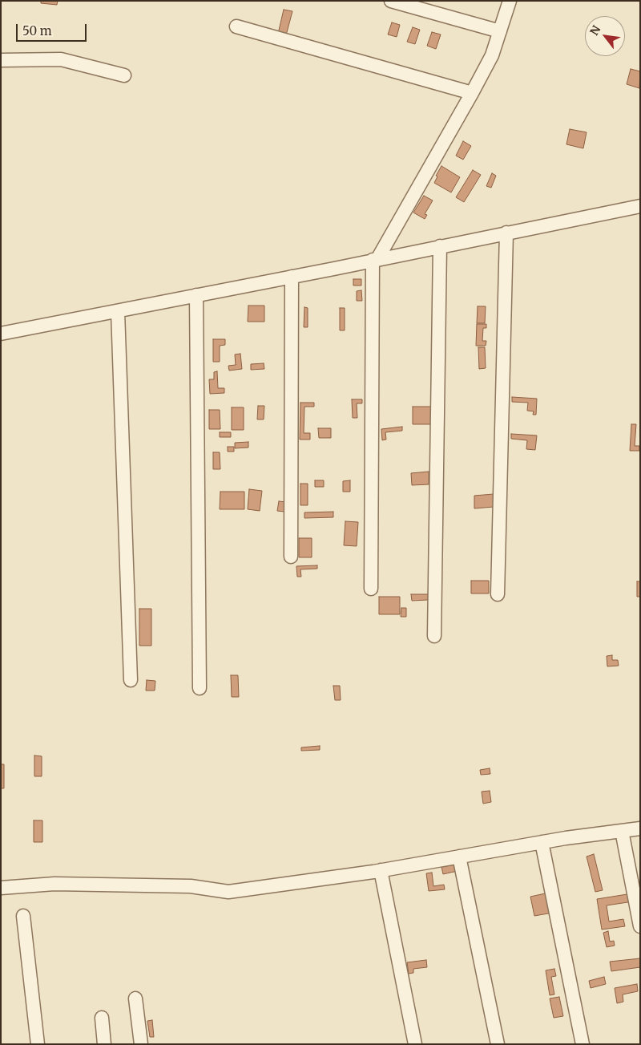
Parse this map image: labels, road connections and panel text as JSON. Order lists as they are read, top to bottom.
{
  "scale_bar": "50 m",
  "north": "top left"
}
